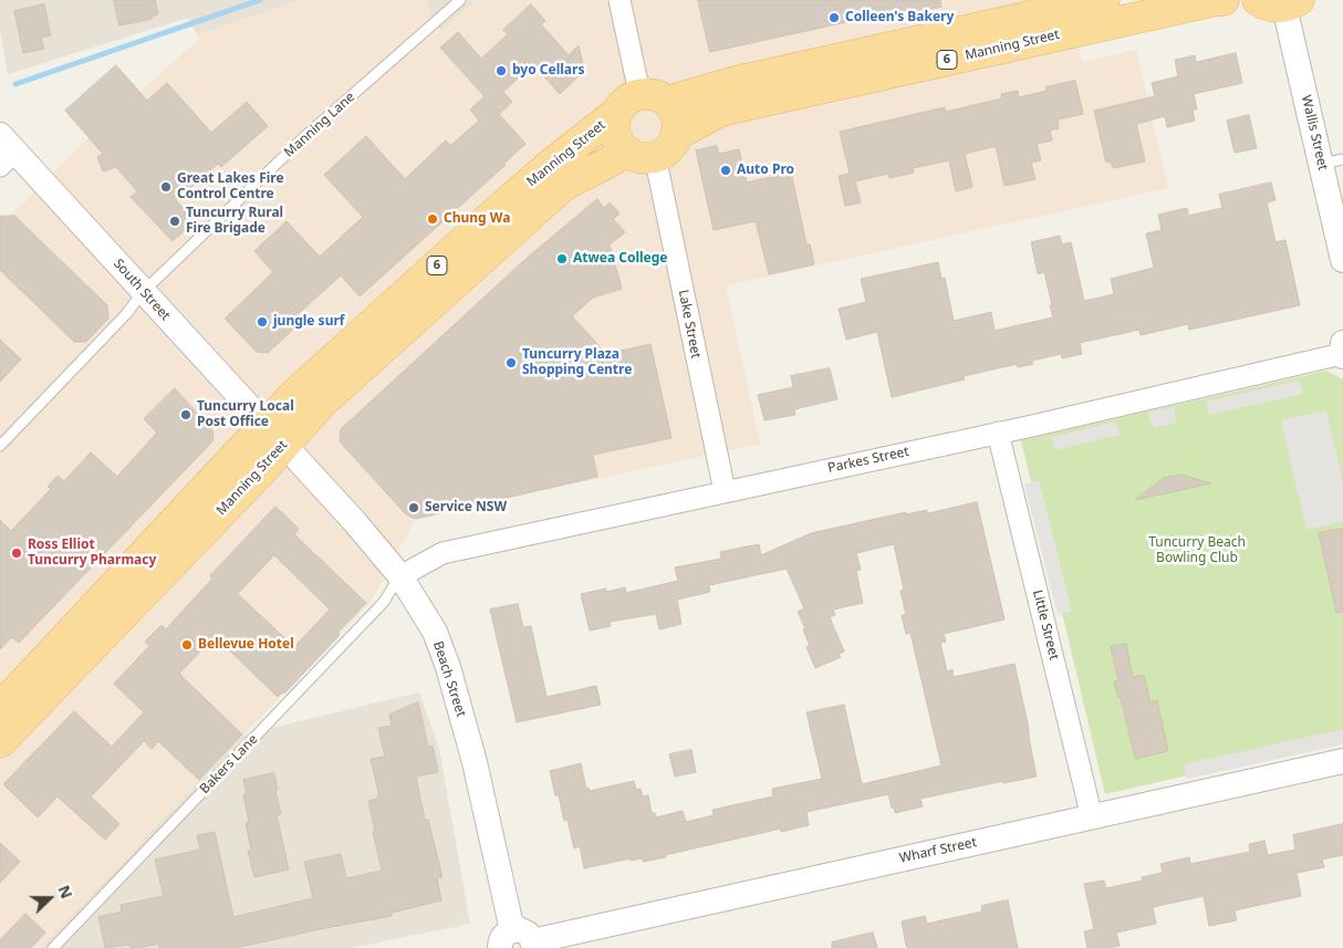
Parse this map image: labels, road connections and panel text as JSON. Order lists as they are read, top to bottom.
{
  "streets": {
    "main road": ["Manning Street", "6"],
    "street": [
      "Wallis Street",
      "South Street",
      "Lake Street",
      "Parkes Street",
      "Little Street",
      "Beach Street",
      "Wharf Street"
    ],
    "lane": ["Manning Lane", "Bakers Lane"]
  },
  "crossings": [
    ["Manning Street", "6"],
    ["Manning Street", "South Street"],
    ["Manning Street", "Lake Street"],
    ["Manning Street", "Beach Street"],
    ["6", "Lake Street"],
    ["Manning Lane", "South Street"],
    ["South Street", "Beach Street"],
    ["Lake Street", "Parkes Street"],
    ["Parkes Street", "Little Street"],
    ["Parkes Street", "Beach Street"],
    ["Parkes Street", "Bakers Lane"],
    ["Little Street", "Wharf Street"],
    ["Beach Street", "Bakers Lane"],
    ["Beach Street", "Wharf Street"]
  ],
  "parks": ["Tuncurry Beach Bowling Club"],
  "places": [
    "Colleen's Bakery",
    "byo Cellars",
    "Auto Pro",
    "Great Lakes Fire Control Centre",
    "Chung Wa",
    "Tuncurry Rural Fire Brigade",
    "Atwea College",
    "jungle surf",
    "Tuncurry Plaza Shopping Centre",
    "Tuncurry Local Post Office",
    "Service NSW",
    "Ross Elliot Tuncurry Pharmacy",
    "Bellevue Hotel"
  ],
  "north": "right"
}
